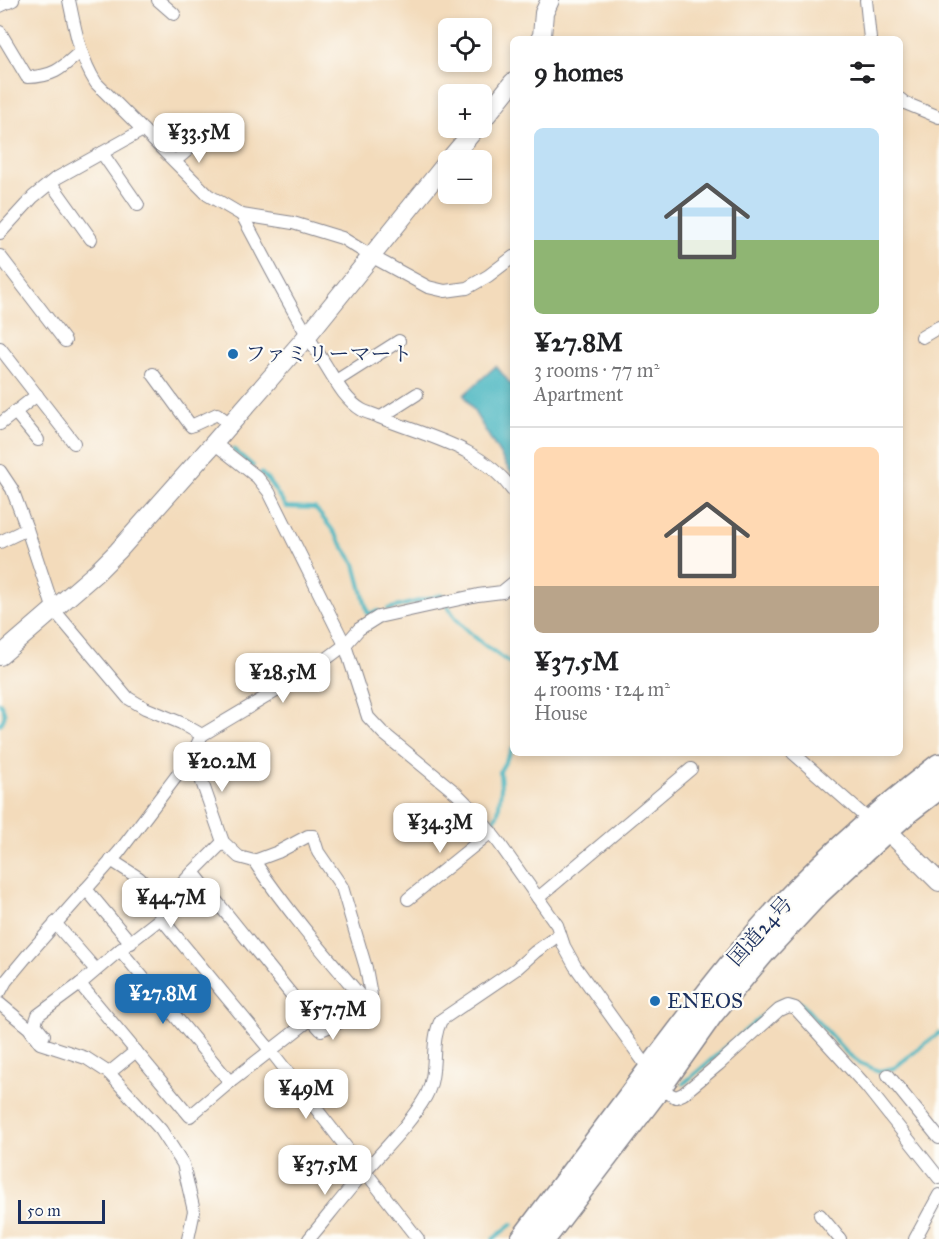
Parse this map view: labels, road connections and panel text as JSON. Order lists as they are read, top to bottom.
{
  "streets": {
    "highway": ["国道24号"]
  },
  "places": ["ファミリーマート", "ENEOS"],
  "scale_bar": "50 m",
  "page": {
    "map_buttons": ["+", "−"],
    "heading": "9 homes",
    "list": [
      {
        "name": "¥27.8M",
        "note": "3 rooms · 77 m² · Apartment"
      },
      {
        "name": "¥37.5M",
        "note": "4 rooms · 124 m² · House"
      }
    ],
    "price": [
      "¥33.5M",
      "¥28.5M",
      "¥20.2M",
      "¥34.3M",
      "¥44.7M",
      "¥27.8M",
      "¥57.7M",
      "¥49M",
      "¥37.5M"
    ],
    "scale": "50 m"
  }
}
